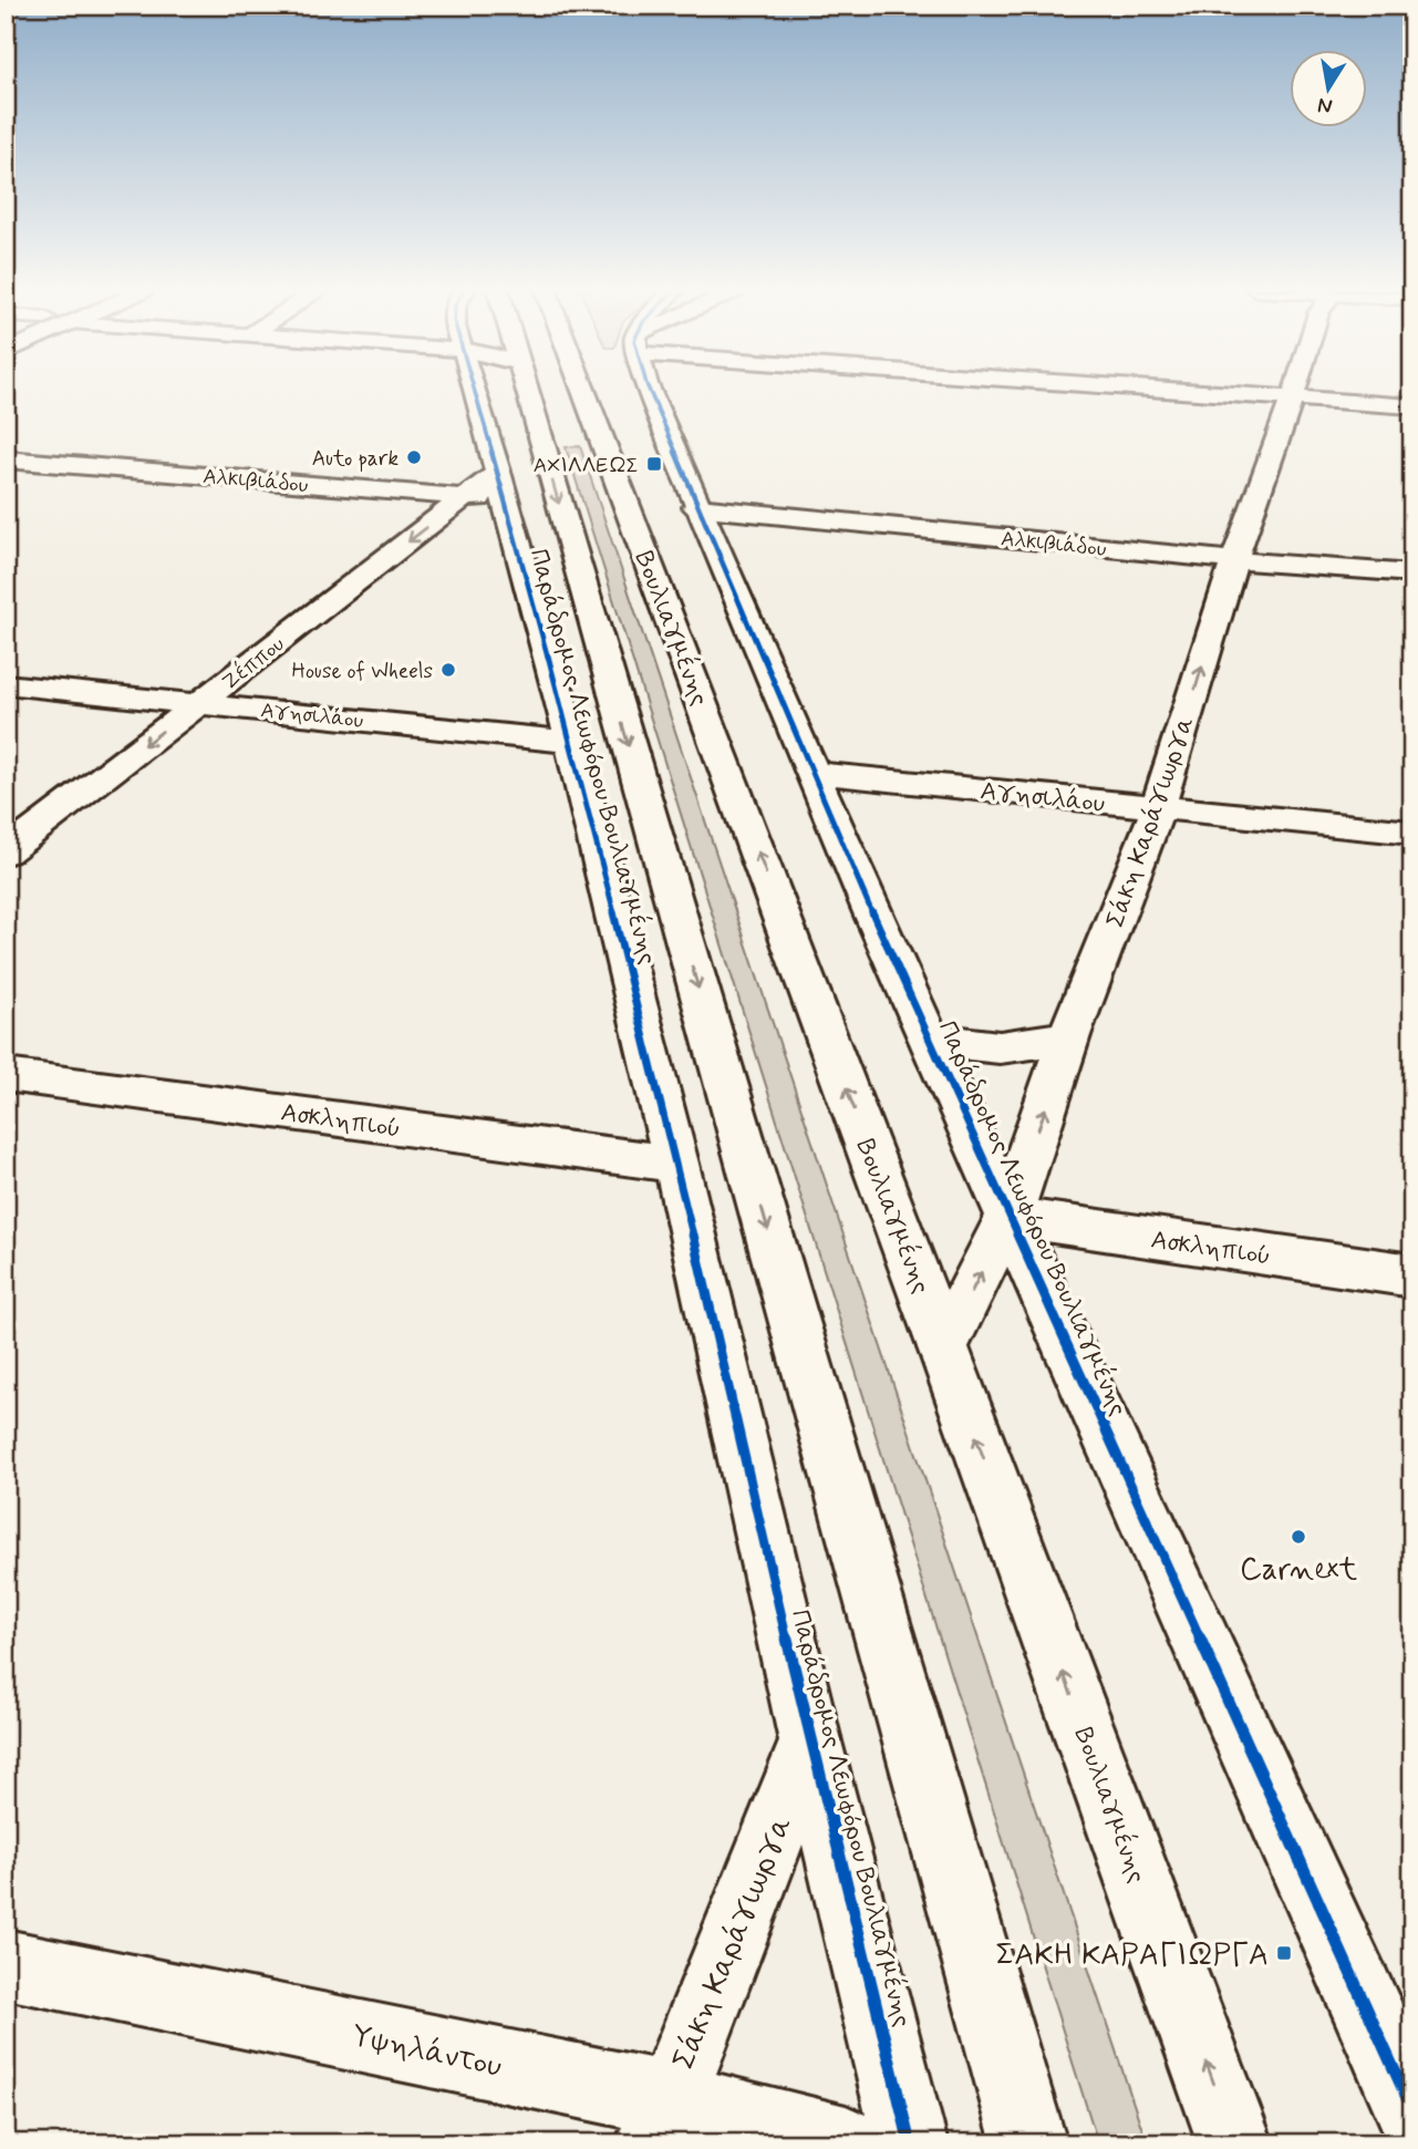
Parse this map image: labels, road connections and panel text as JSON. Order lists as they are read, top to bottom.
{
  "streets": {
    "street": [
      "Αλκιβιάδου",
      "Βουλιαγμένης",
      "Ζέππου",
      "Αγησιλάου",
      "Παράδρομος Λεωφόρου Βουλιαγμένης",
      "Σάκη Καράγιωργα",
      "Ασκληπιού",
      "Υψηλάντου"
    ]
  },
  "crossings": [
    ["Αλκιβιάδου", "Ζέππου"],
    ["Αλκιβιάδου", "Παράδρομος Λεωφόρου Βουλιαγμένης"],
    ["Αλκιβιάδου", "Σάκη Καράγιωργα"],
    ["Βουλιαγμένης", "Σάκη Καράγιωργα"],
    ["Ζέππου", "Αγησιλάου"],
    ["Ζέππου", "Παράδρομος Λεωφόρου Βουλιαγμένης"],
    ["Αγησιλάου", "Παράδρομος Λεωφόρου Βουλιαγμένης"],
    ["Αγησιλάου", "Σάκη Καράγιωργα"],
    ["Παράδρομος Λεωφόρου Βουλιαγμένης", "Σάκη Καράγιωργα"],
    ["Παράδρομος Λεωφόρου Βουλιαγμένης", "Ασκληπιού"],
    ["Σάκη Καράγιωργα", "Ασκληπιού"],
    ["Σάκη Καράγιωργα", "Υψηλάντου"]
  ],
  "one_way": ["Ζέππου", "Σάκη Καράγιωργα"],
  "places": {
    "other": ["Auto park", "House of Wheels", "Carnext"],
    "transit": ["ΑΧΙΛΛΕΩΣ", "ΣΑΚΗ ΚΑΡΑΓΙΩΡΓΑ"]
  },
  "north": "bottom"
}
